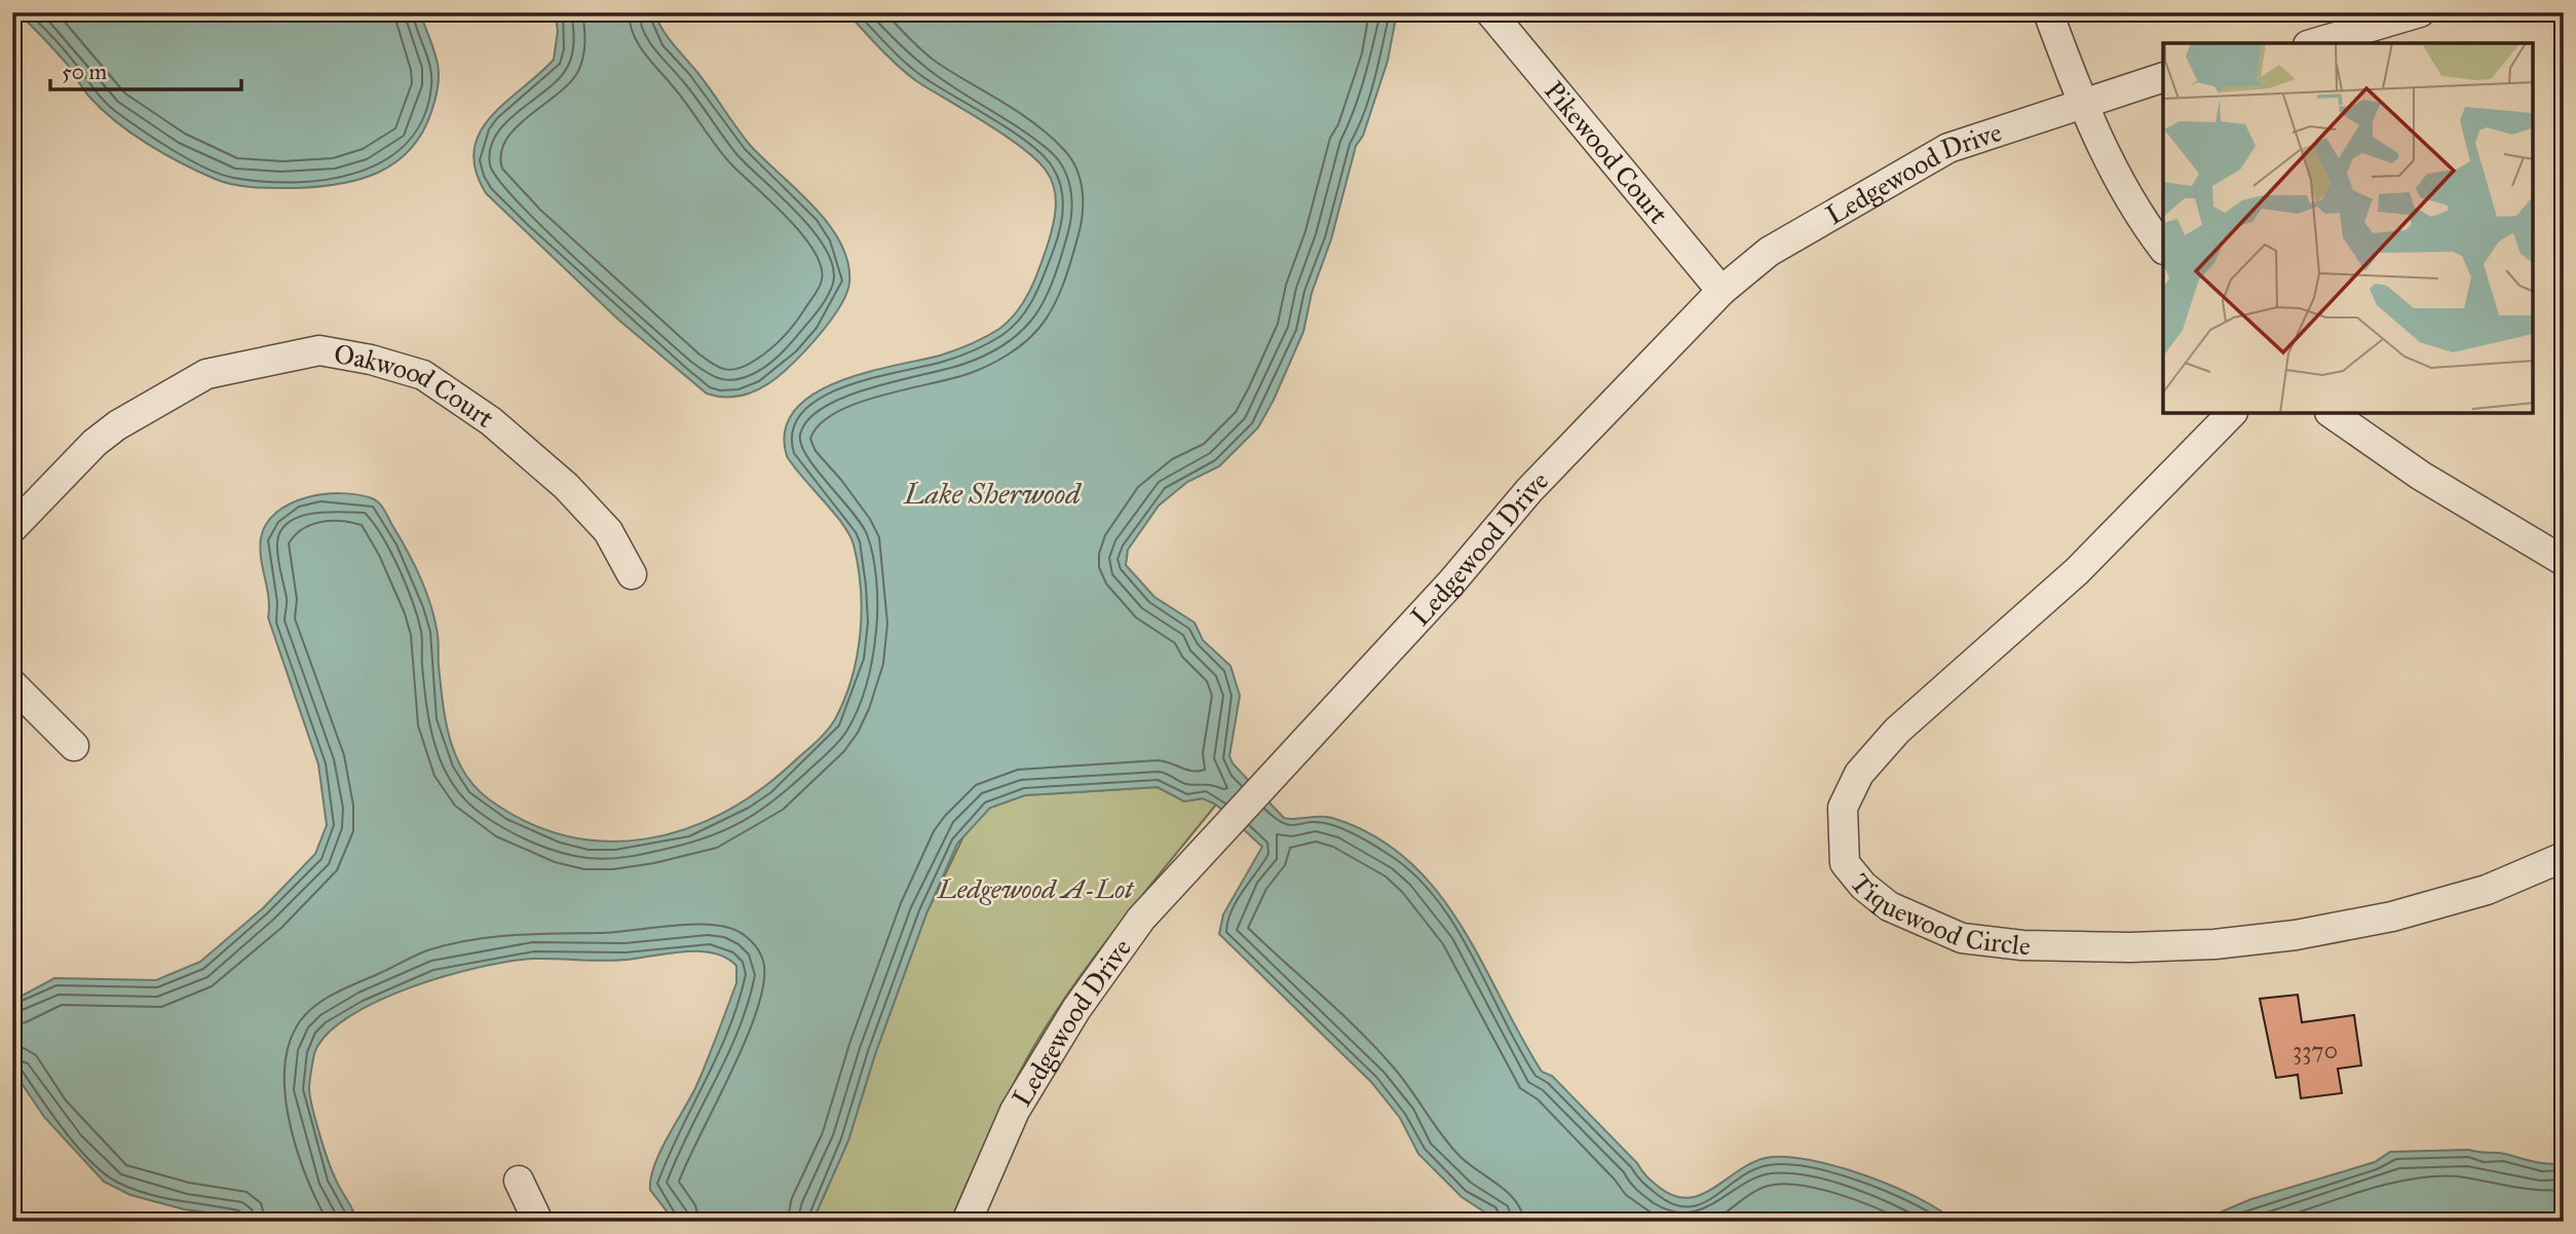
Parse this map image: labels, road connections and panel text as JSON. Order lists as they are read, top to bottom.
{
  "streets": {
    "street": [
      "Pikewood Court",
      "Ledgewood Drive",
      "Oakwood Court",
      "Tiquewood Circle"
    ]
  },
  "crossings": [
    ["Pikewood Court", "Ledgewood Drive"]
  ],
  "water": ["Lake Sherwood"],
  "parks": ["Ledgewood A-Lot"],
  "house_numbers": ["3370"],
  "scale_bar": "50 m"
}
